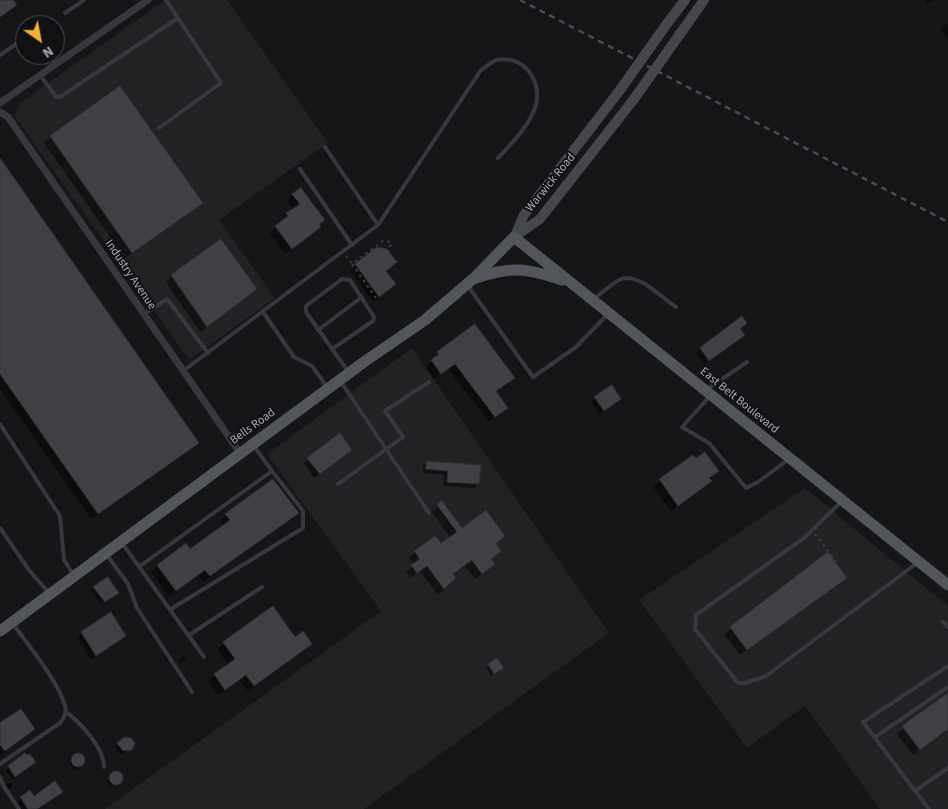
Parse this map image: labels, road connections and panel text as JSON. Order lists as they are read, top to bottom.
{
  "streets": {
    "main road": ["Warwick Road", "East Belt Boulevard", "Bells Road"],
    "street": ["Industry Avenue"]
  },
  "crossings": [
    ["Warwick Road", "East Belt Boulevard"],
    ["Warwick Road", "Bells Road"],
    ["Industry Avenue", "Bells Road"],
    ["East Belt Boulevard", "Bells Road"]
  ],
  "north": "bottom right"
}
